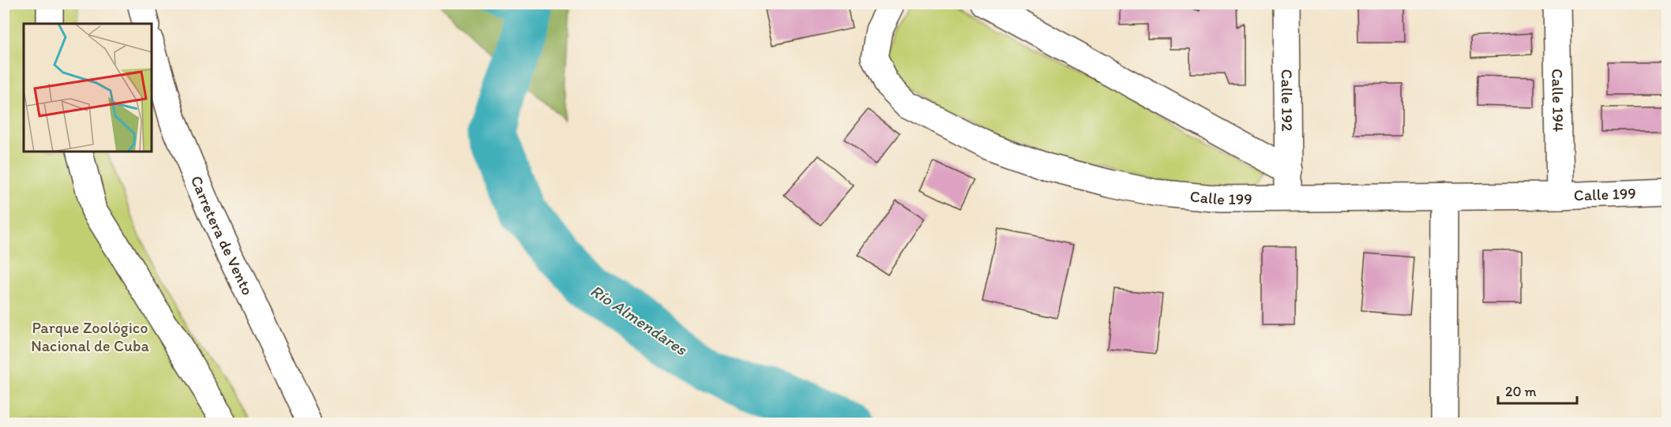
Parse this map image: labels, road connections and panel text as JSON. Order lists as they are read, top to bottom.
{
  "streets": {
    "street": [
      "Calle 194",
      "Calle 192",
      "Calle 199",
      "Carretera de Vento"
    ]
  },
  "crossings": [
    ["Calle 194", "Calle 199"],
    ["Calle 192", "Calle 199"]
  ],
  "water": ["Río Almendares"],
  "parks": ["Parque Zoológico Nacional de Cuba"],
  "scale_bar": "20 m"
}
